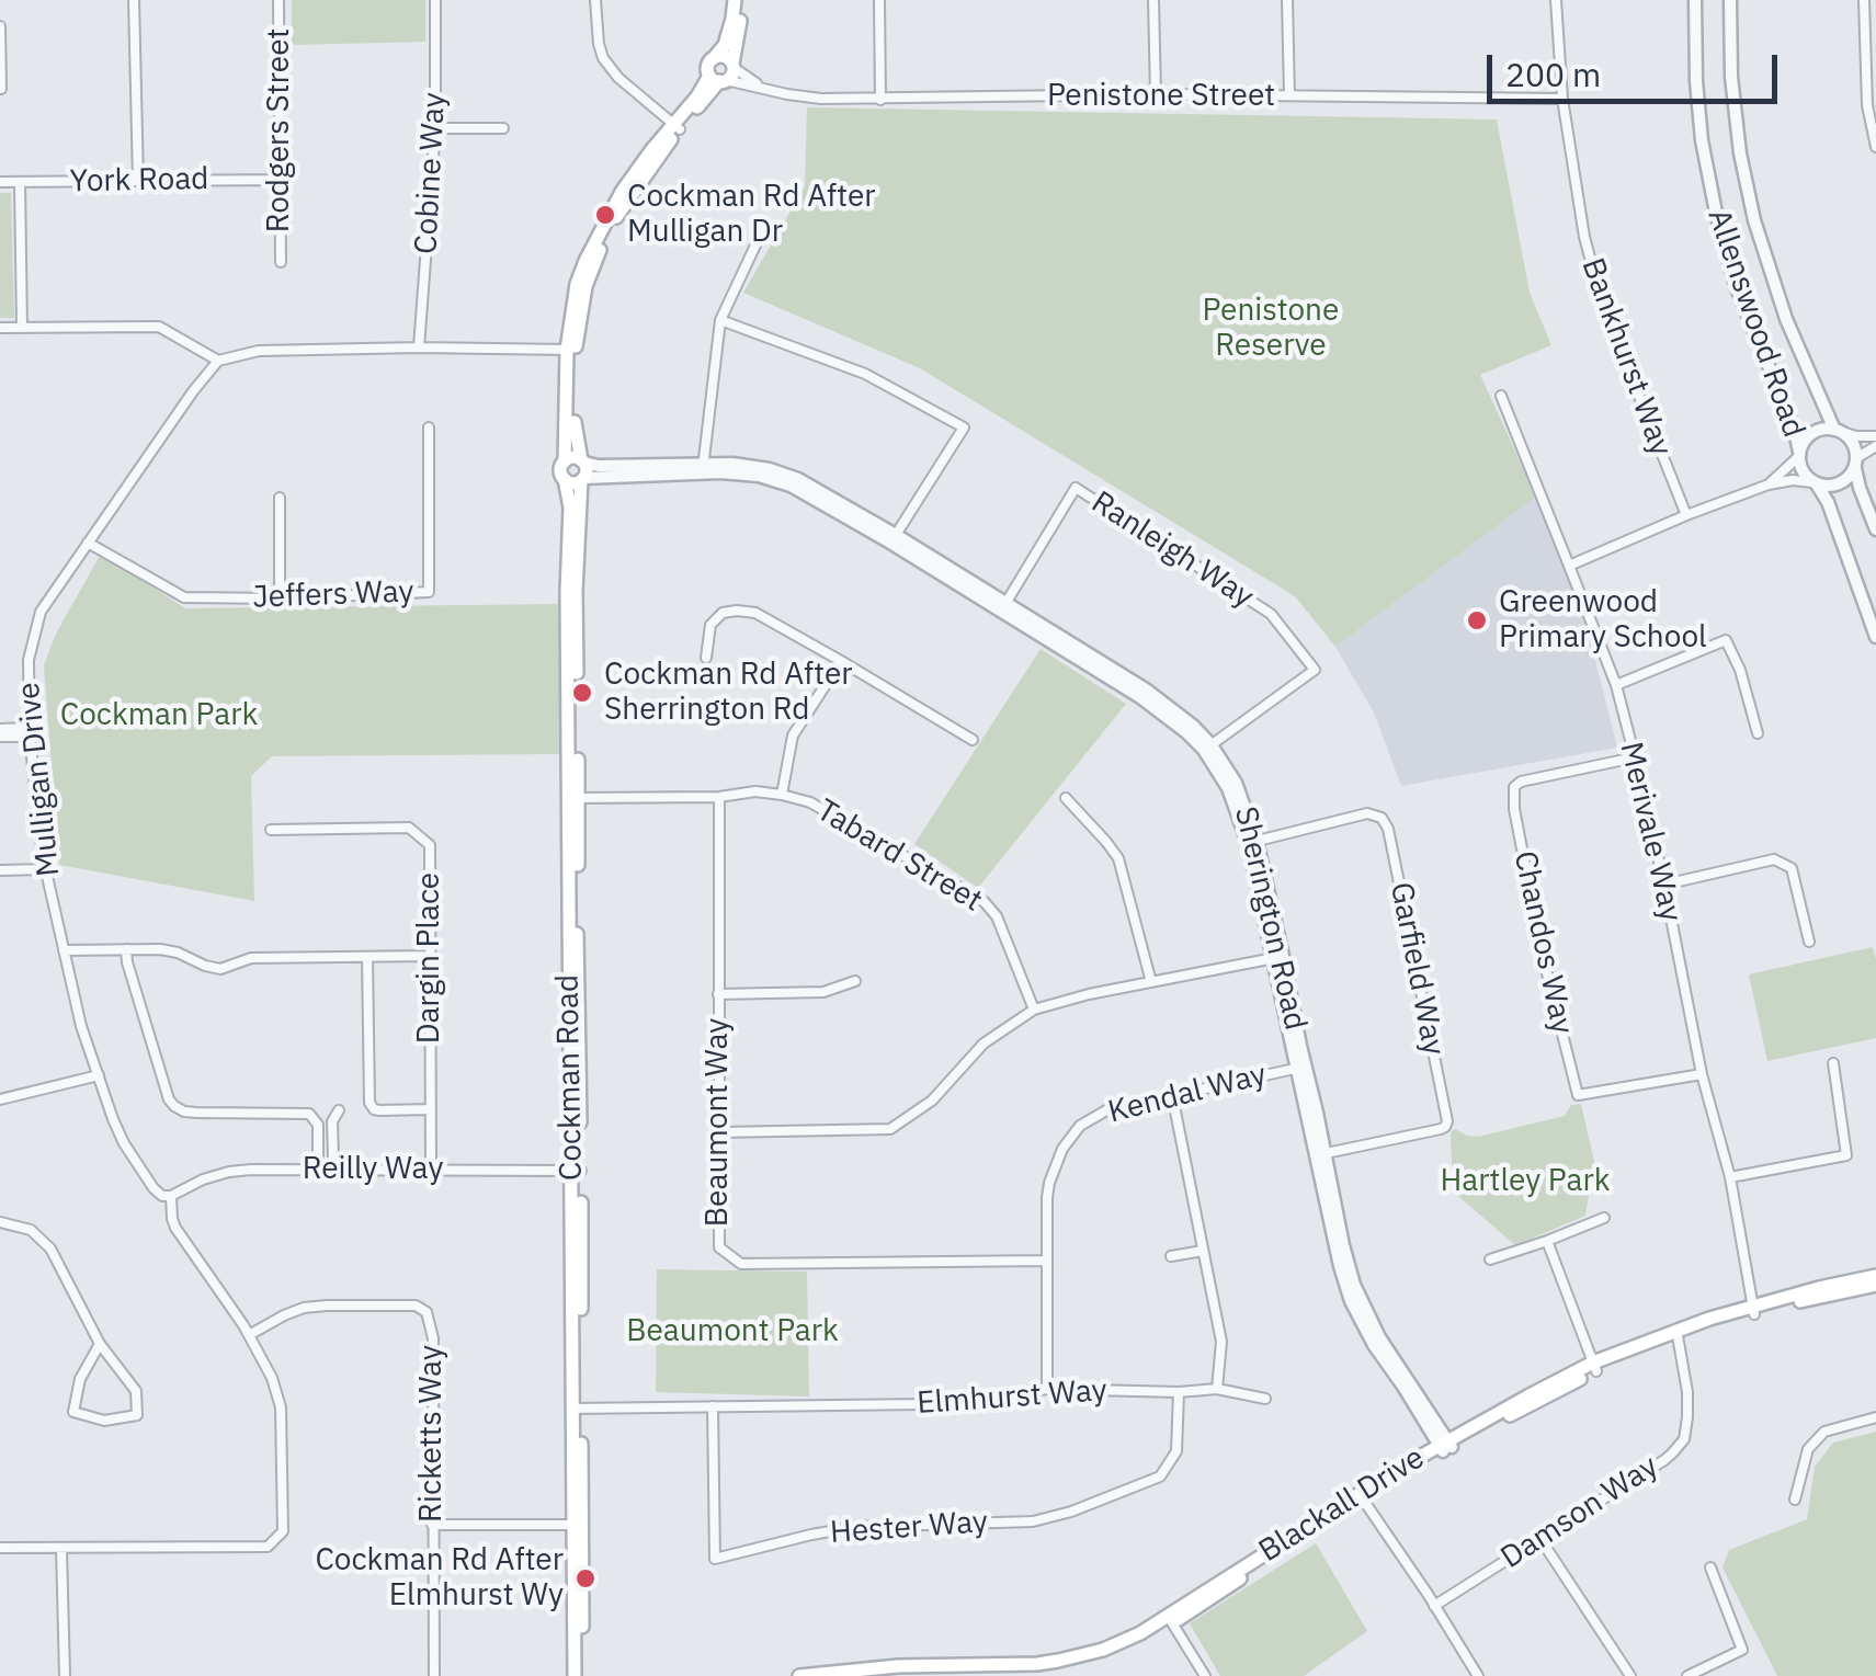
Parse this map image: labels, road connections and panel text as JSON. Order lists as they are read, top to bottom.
{
  "streets": {
    "main road": ["Cockman Road", "Blackall Drive"],
    "street": [
      "Penistone Street",
      "Rodgers Street",
      "Cobine Way",
      "York Road",
      "Allenswood Road",
      "Bankhurst Way",
      "Ranleigh Way",
      "Jeffers Way",
      "Mulligan Drive",
      "Merivale Way",
      "Tabard Street",
      "Sherington Road",
      "Chandos Way",
      "Dargin Place",
      "Garfield Way",
      "Kendal Way",
      "Beaumont Way",
      "Reilly Way",
      "Elmhurst Way",
      "Ricketts Way",
      "Damson Way",
      "Hester Way"
    ]
  },
  "crossings": [
    ["Penistone Street", "Bankhurst Way"],
    ["Penistone Street", "Cockman Road"],
    ["Rodgers Street", "York Road"],
    ["Ranleigh Way", "Sherington Road"],
    ["Jeffers Way", "Mulligan Drive"],
    ["Mulligan Drive", "Reilly Way"],
    ["Mulligan Drive", "Ricketts Way"],
    ["Merivale Way", "Chandos Way"],
    ["Merivale Way", "Blackall Drive"],
    ["Tabard Street", "Cockman Road"],
    ["Tabard Street", "Beaumont Way"],
    ["Sherington Road", "Garfield Way"],
    ["Sherington Road", "Cockman Road"],
    ["Sherington Road", "Kendal Way"],
    ["Sherington Road", "Blackall Drive"],
    ["Dargin Place", "Reilly Way"],
    ["Cockman Road", "Reilly Way"],
    ["Cockman Road", "Elmhurst Way"],
    ["Kendal Way", "Beaumont Way"],
    ["Kendal Way", "Elmhurst Way"],
    ["Elmhurst Way", "Hester Way"],
    ["Blackall Drive", "Damson Way"]
  ],
  "parks": [
    "Penistone Reserve",
    "Cockman Park",
    "Hartley Park",
    "Beaumont Park"
  ],
  "places": [
    "Cockman Rd After Mulligan Dr",
    "Greenwood Primary School",
    "Cockman Rd After Sherrington Rd",
    "Cockman Rd After Elmhurst Wy"
  ],
  "scale_bar": "200 m"
}
